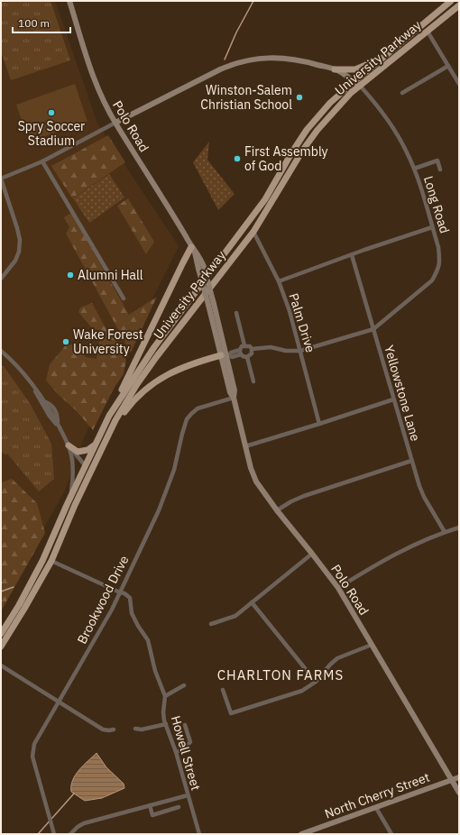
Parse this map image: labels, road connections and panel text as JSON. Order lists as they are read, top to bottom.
{
  "streets": {
    "main road": ["University Parkway", "Polo Road", "North Cherry Street"],
    "street": [
      "Long Road",
      "Palm Drive",
      "Yellowstone Lane",
      "Brookwood Drive",
      "Howell Street"
    ]
  },
  "crossings": [
    ["University Parkway", "Long Road"],
    ["University Parkway", "Palm Drive"],
    ["University Parkway", "Howell Street"],
    ["Polo Road", "Brookwood Drive"],
    ["Polo Road", "North Cherry Street"],
    ["Long Road", "Palm Drive"],
    ["Long Road", "Yellowstone Lane"],
    ["Brookwood Drive", "Howell Street"]
  ],
  "districts": ["CHARLTON FARMS"],
  "places": [
    "Winston-Salem Christian School",
    "Spry Soccer Stadium",
    "First Assembly of God",
    "Alumni Hall",
    "Wake Forest University"
  ],
  "scale_bar": "100 m"
}
